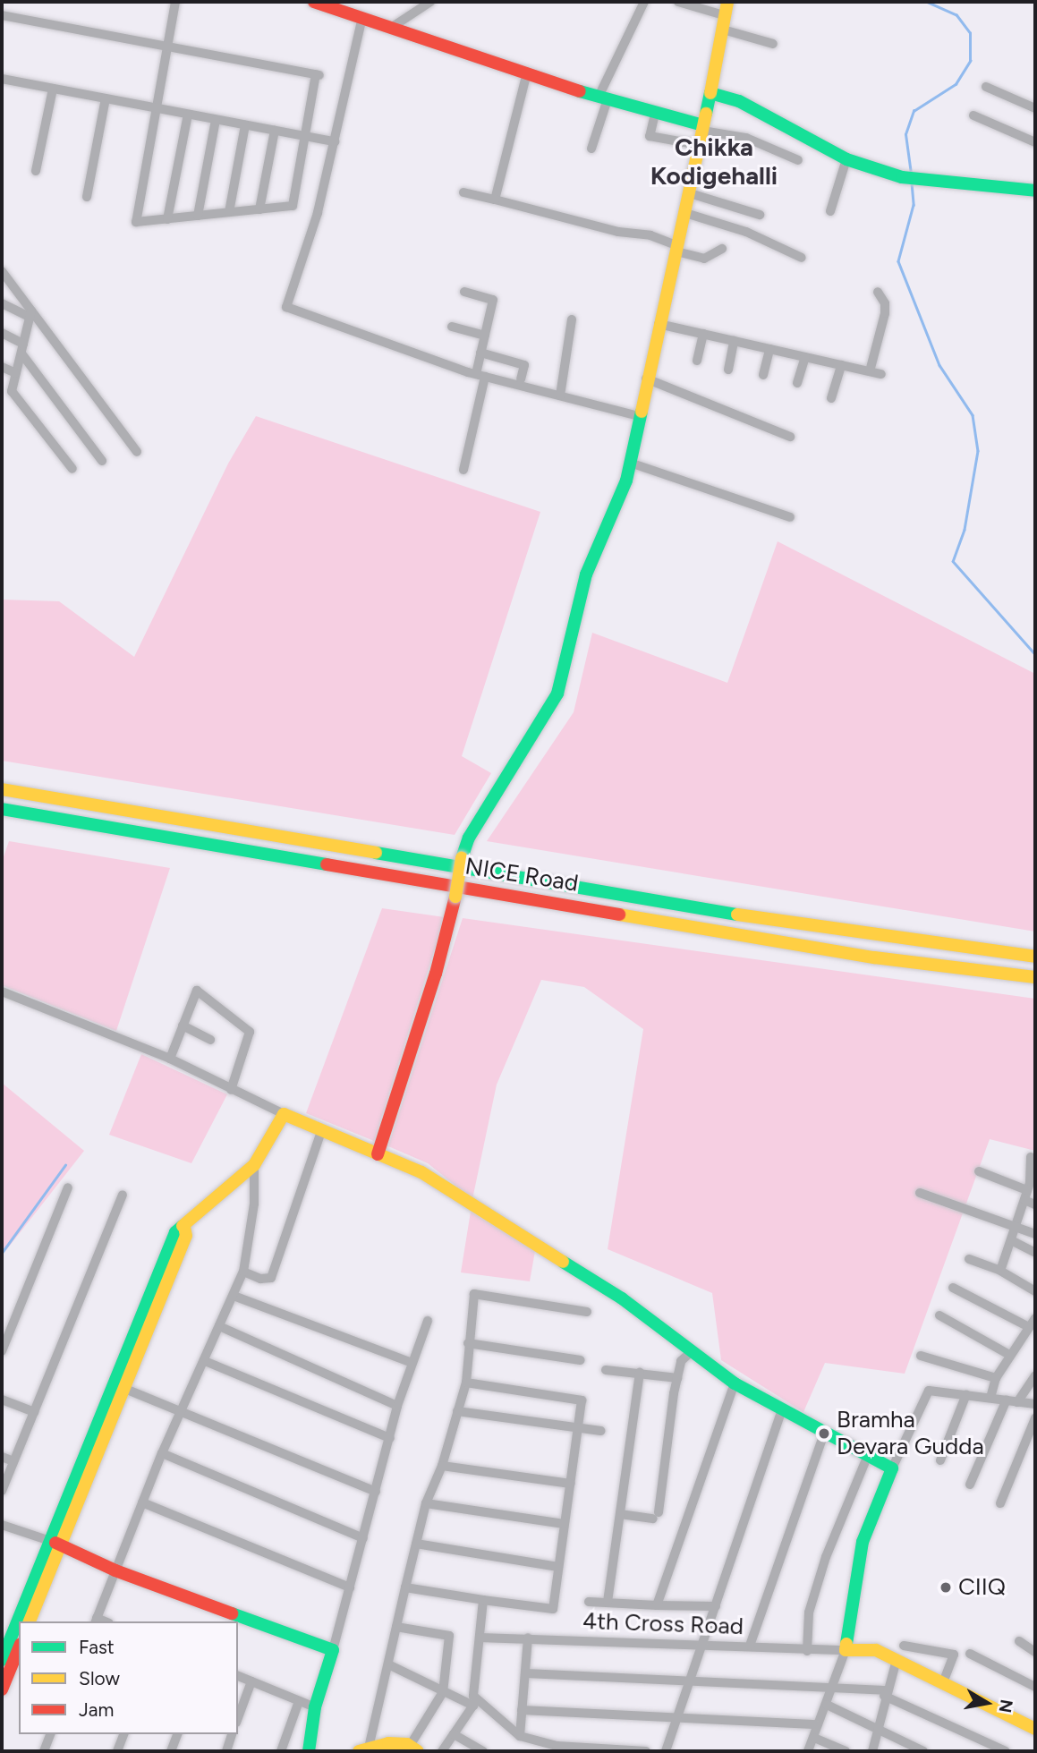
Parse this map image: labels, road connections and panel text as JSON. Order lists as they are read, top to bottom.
{
  "streets": {
    "main road": ["NICE Road"],
    "street": ["4th Cross Road"]
  },
  "districts": ["Chikka Kodigehalli"],
  "places": ["Bramha Devara Gudda", "CIIQ"],
  "legend": ["Fast", "Slow", "Jam"],
  "north": "right"
}
